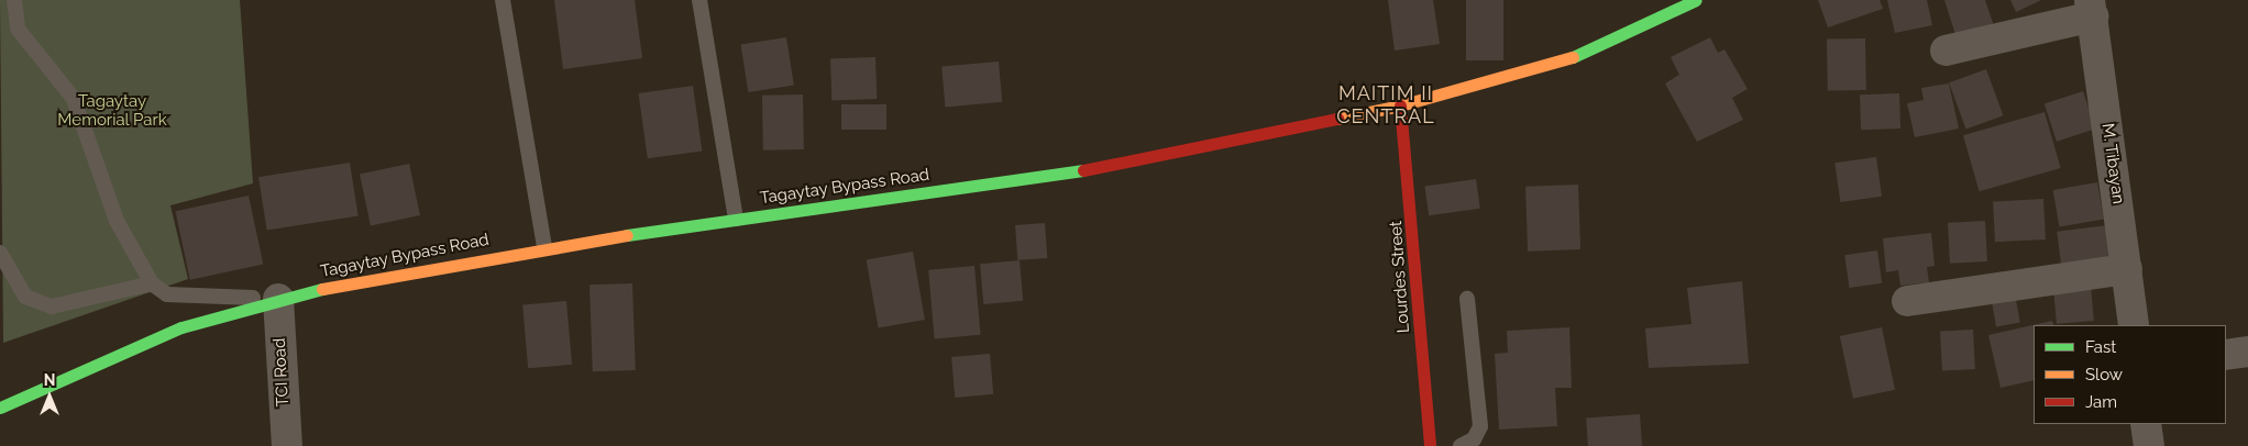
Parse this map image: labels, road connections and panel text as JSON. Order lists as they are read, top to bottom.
{
  "streets": {
    "main road": ["Tagaytay Bypass Road", "Lourdes Street"],
    "street": ["M. Tibayan", "TCI Road"]
  },
  "crossings": [
    ["Tagaytay Bypass Road", "Lourdes Street"],
    ["Tagaytay Bypass Road", "TCI Road"]
  ],
  "districts": ["MAITIM II CENTRAL"],
  "parks": ["Tagaytay Memorial Park"],
  "legend": ["Fast", "Slow", "Jam"],
  "north": "top"
}
